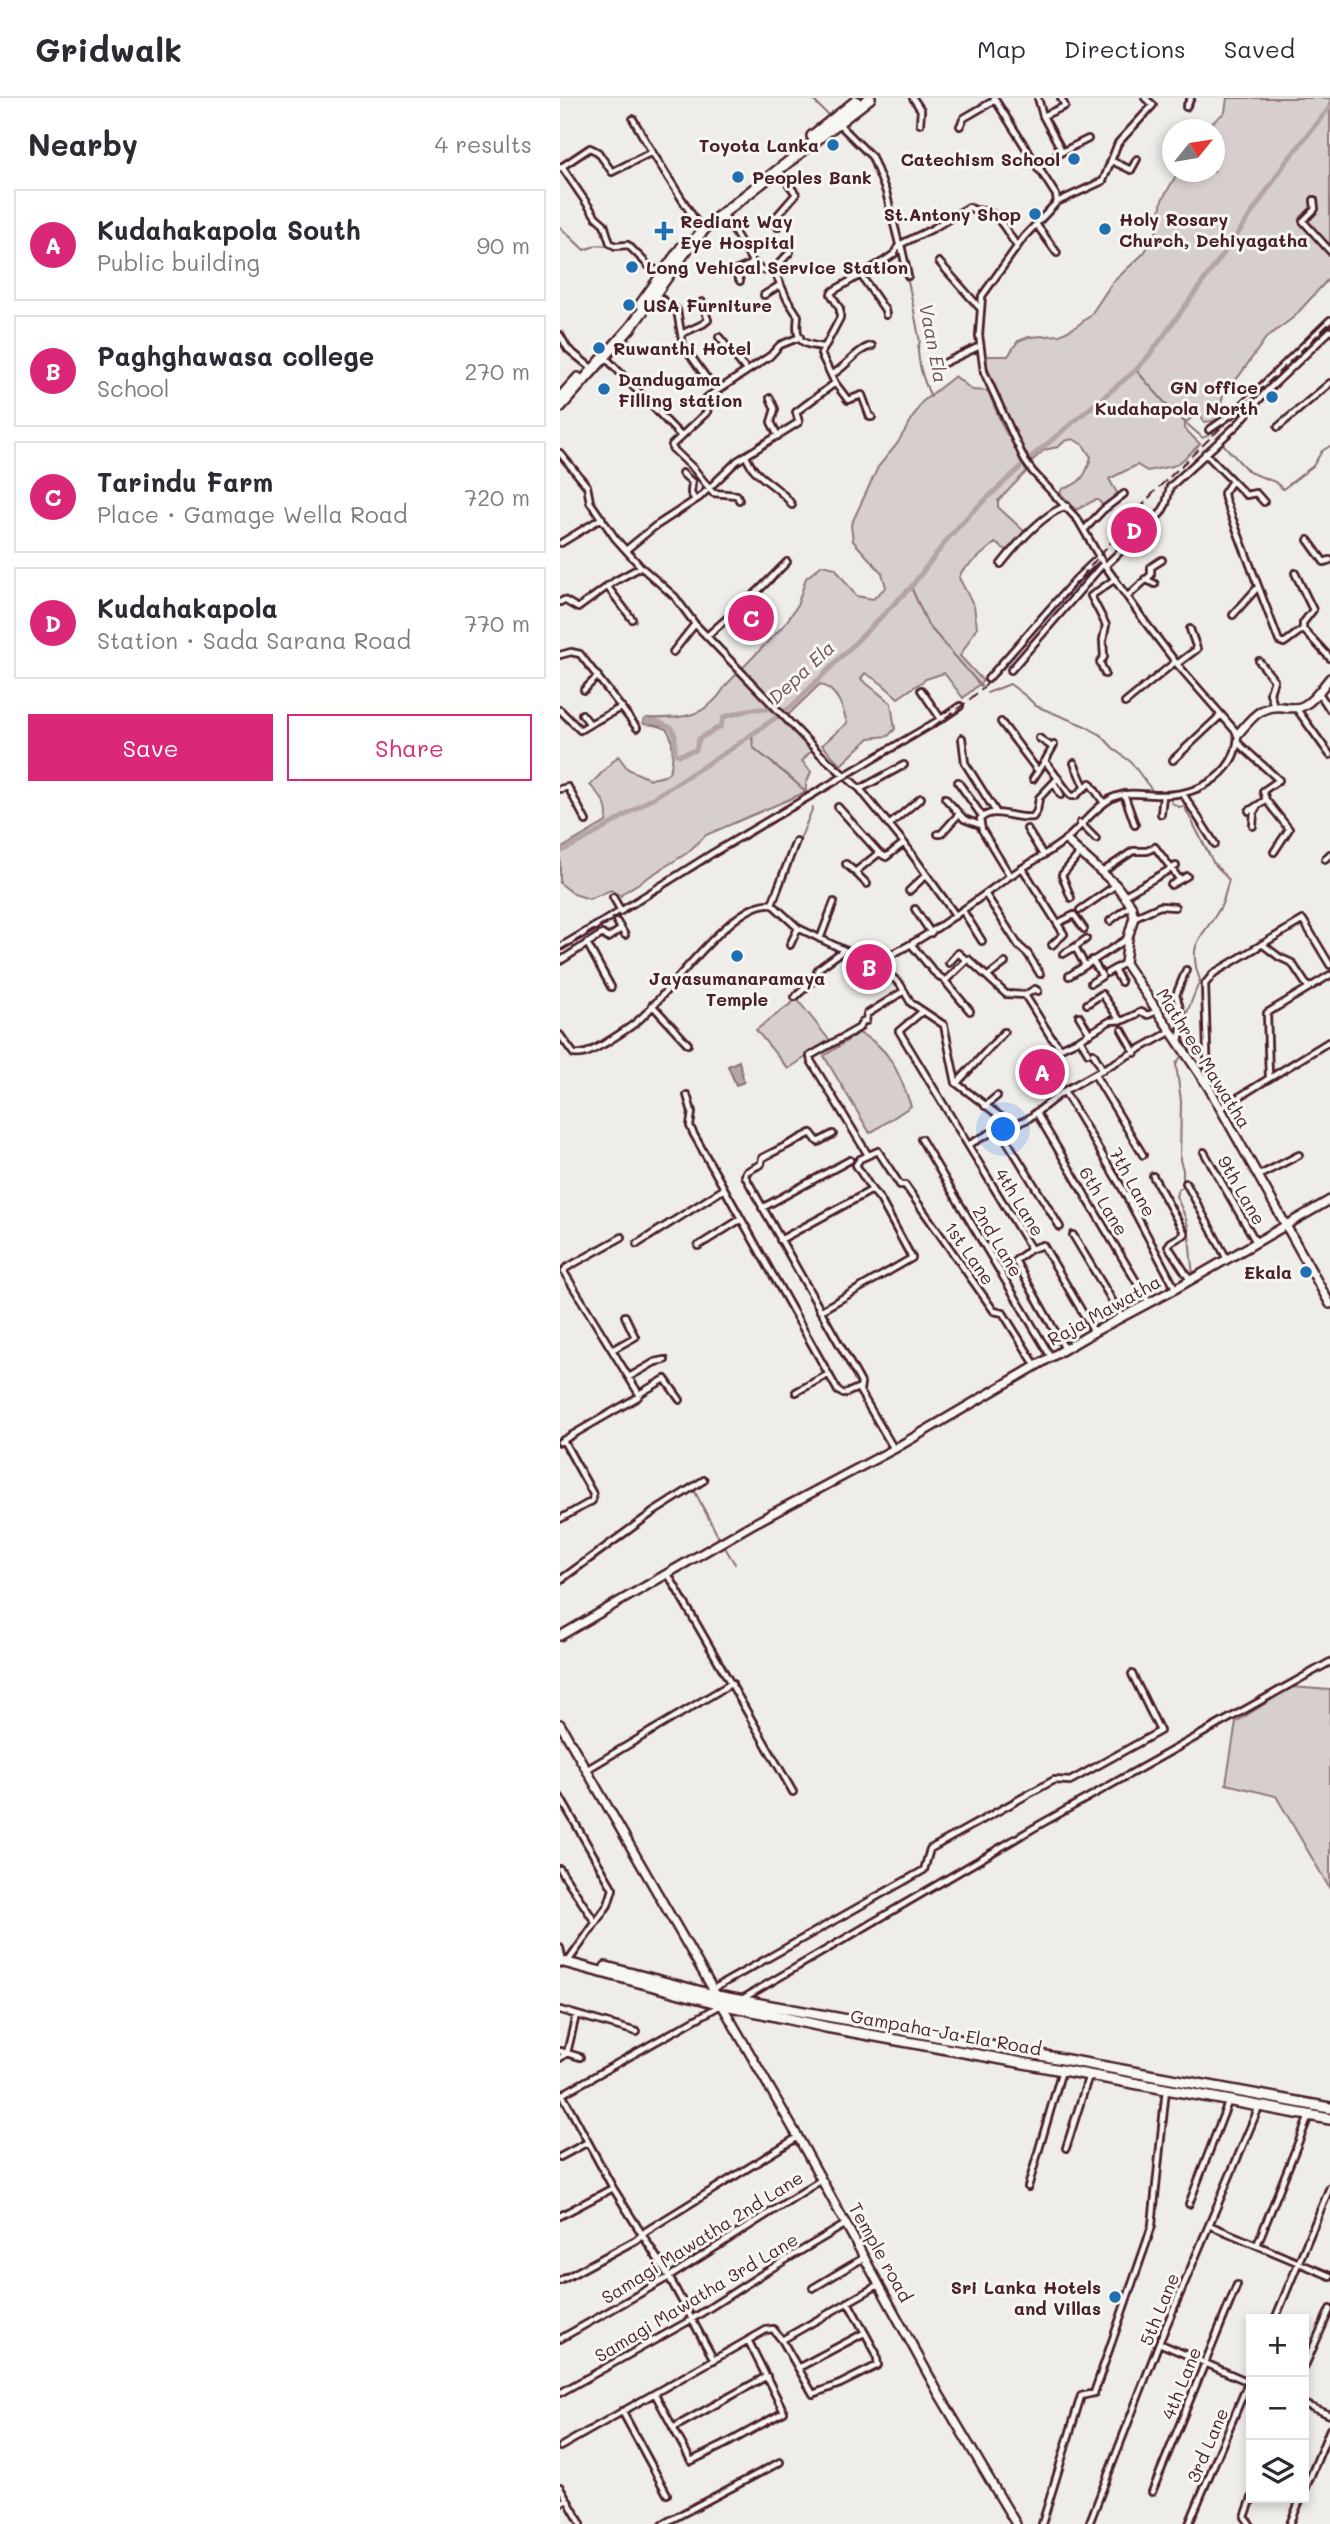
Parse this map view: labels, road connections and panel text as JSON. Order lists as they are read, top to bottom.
{
  "streets": {
    "highway": ["Gampaha-Ja Ela Road"],
    "street": [
      "Mathree Mawatha",
      "7th Lane",
      "9th Lane",
      "6th Lane",
      "4th Lane",
      "2nd Lane",
      "1st Lane",
      "Raja Mawatha",
      "Samagi Mawatha 2nd Lane",
      "Temple road",
      "Samagi Mawatha 3rd Lane",
      "5th Lane",
      "3rd Lane"
    ]
  },
  "crossings": [
    ["Mathree Mawatha", "Raja Mawatha"],
    ["7th Lane", "Raja Mawatha"],
    ["9th Lane", "Raja Mawatha"],
    ["6th Lane", "Raja Mawatha"],
    ["4th Lane", "Raja Mawatha"],
    ["2nd Lane", "Raja Mawatha"],
    ["1st Lane", "Raja Mawatha"],
    ["Gampaha-Ja Ela Road", "Temple road"],
    ["Gampaha-Ja Ela Road", "5th Lane"],
    ["Samagi Mawatha 2nd Lane", "Temple road"],
    ["Temple road", "Samagi Mawatha 3rd Lane"]
  ],
  "water": ["Vaan Ela", "Depa Ela"],
  "places": {
    "other": [
      "Toyota Lanka",
      "Catechism School",
      "Peoples Bank",
      "St.Antony Shop",
      "Holy Rosary Church, Dehiyagatha",
      "Long Vehical Service Station",
      "USA Furniture",
      "Ruwanthi Hotel",
      "Dandugama Filling station",
      "GN office Kudahapola North",
      "Jayasumanaramaya Temple",
      "Ekala",
      "Sri Lanka Hotels and Villas"
    ],
    "health": ["Rediant Way Eye Hospital"]
  },
  "north": "top right",
  "page": {
    "header": "Gridwalk",
    "nav": ["Map", "Directions", "Saved"],
    "heading": ["Nearby", "4 results"],
    "list": [
      {
        "mark": "A",
        "name": "Kudahakapola South",
        "note": "Public building",
        "value": "90 m"
      },
      {
        "mark": "B",
        "name": "Paghghawasa college",
        "note": "School",
        "value": "270 m"
      },
      {
        "mark": "C",
        "name": "Tarindu Farm",
        "note": "Place · Gamage Wella Road",
        "value": "720 m"
      },
      {
        "mark": "D",
        "name": "Kudahakapola",
        "note": "Station · Sada Sarana Road",
        "value": "770 m"
      }
    ],
    "pins": [
      "D",
      "C",
      "B",
      "A"
    ],
    "buttons": ["Save", "Share"],
    "map_buttons": ["+", "−"]
  }
}
